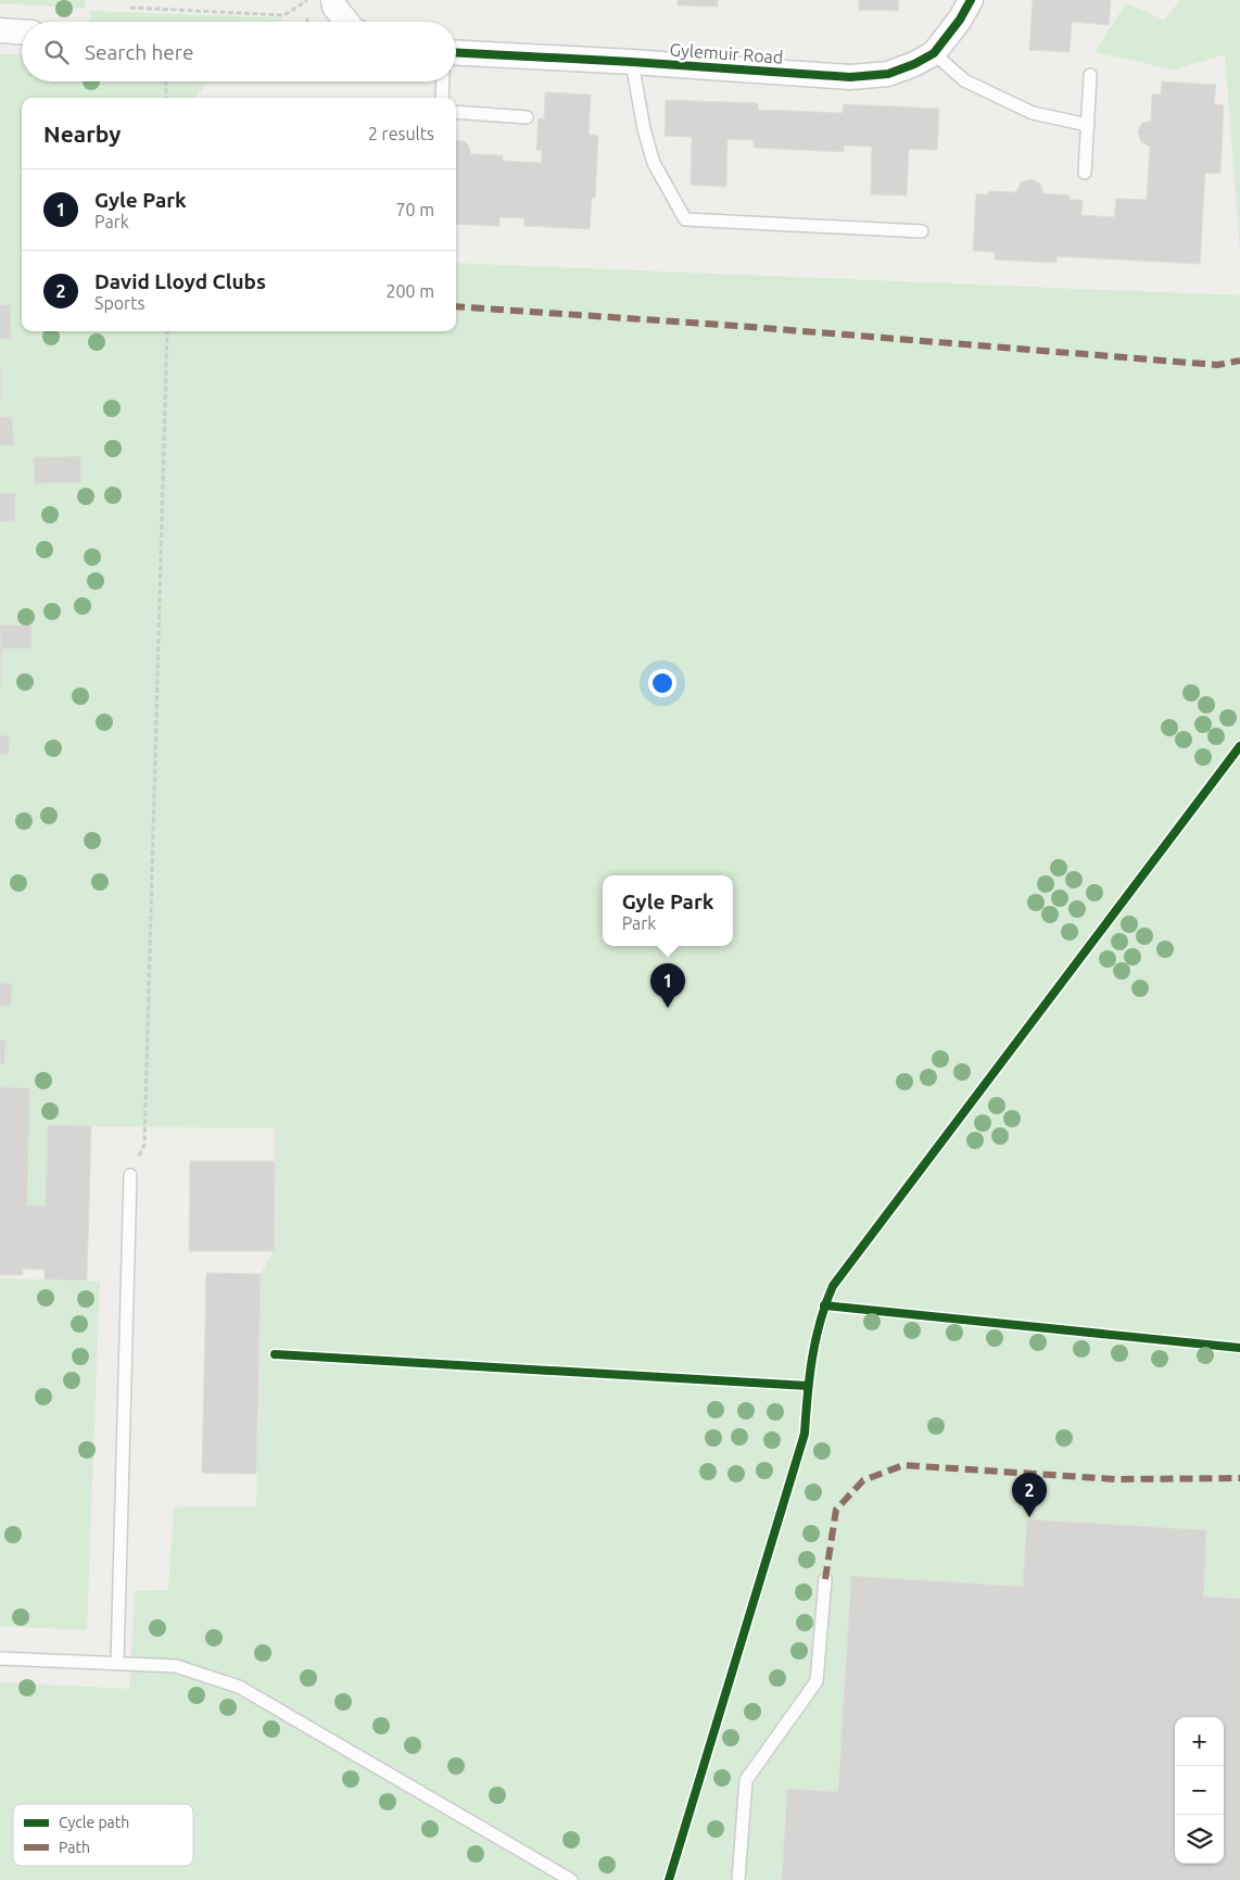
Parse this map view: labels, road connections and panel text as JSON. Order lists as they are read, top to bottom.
{
  "streets": {
    "street": ["Gylemuir Road"]
  },
  "legend": ["Cycle path", "Path"],
  "page": {
    "search": "Search here",
    "heading": ["Nearby", "2 results"],
    "list": [
      {
        "mark": "1",
        "name": "Gyle Park",
        "note": "Park",
        "value": "70 m"
      },
      {
        "mark": "2",
        "name": "David Lloyd Clubs",
        "note": "Sports",
        "value": "200 m"
      }
    ],
    "popup": ["Gyle Park", "Park"],
    "pins": ["1", "2"],
    "map_buttons": ["+", "−"]
  }
}
